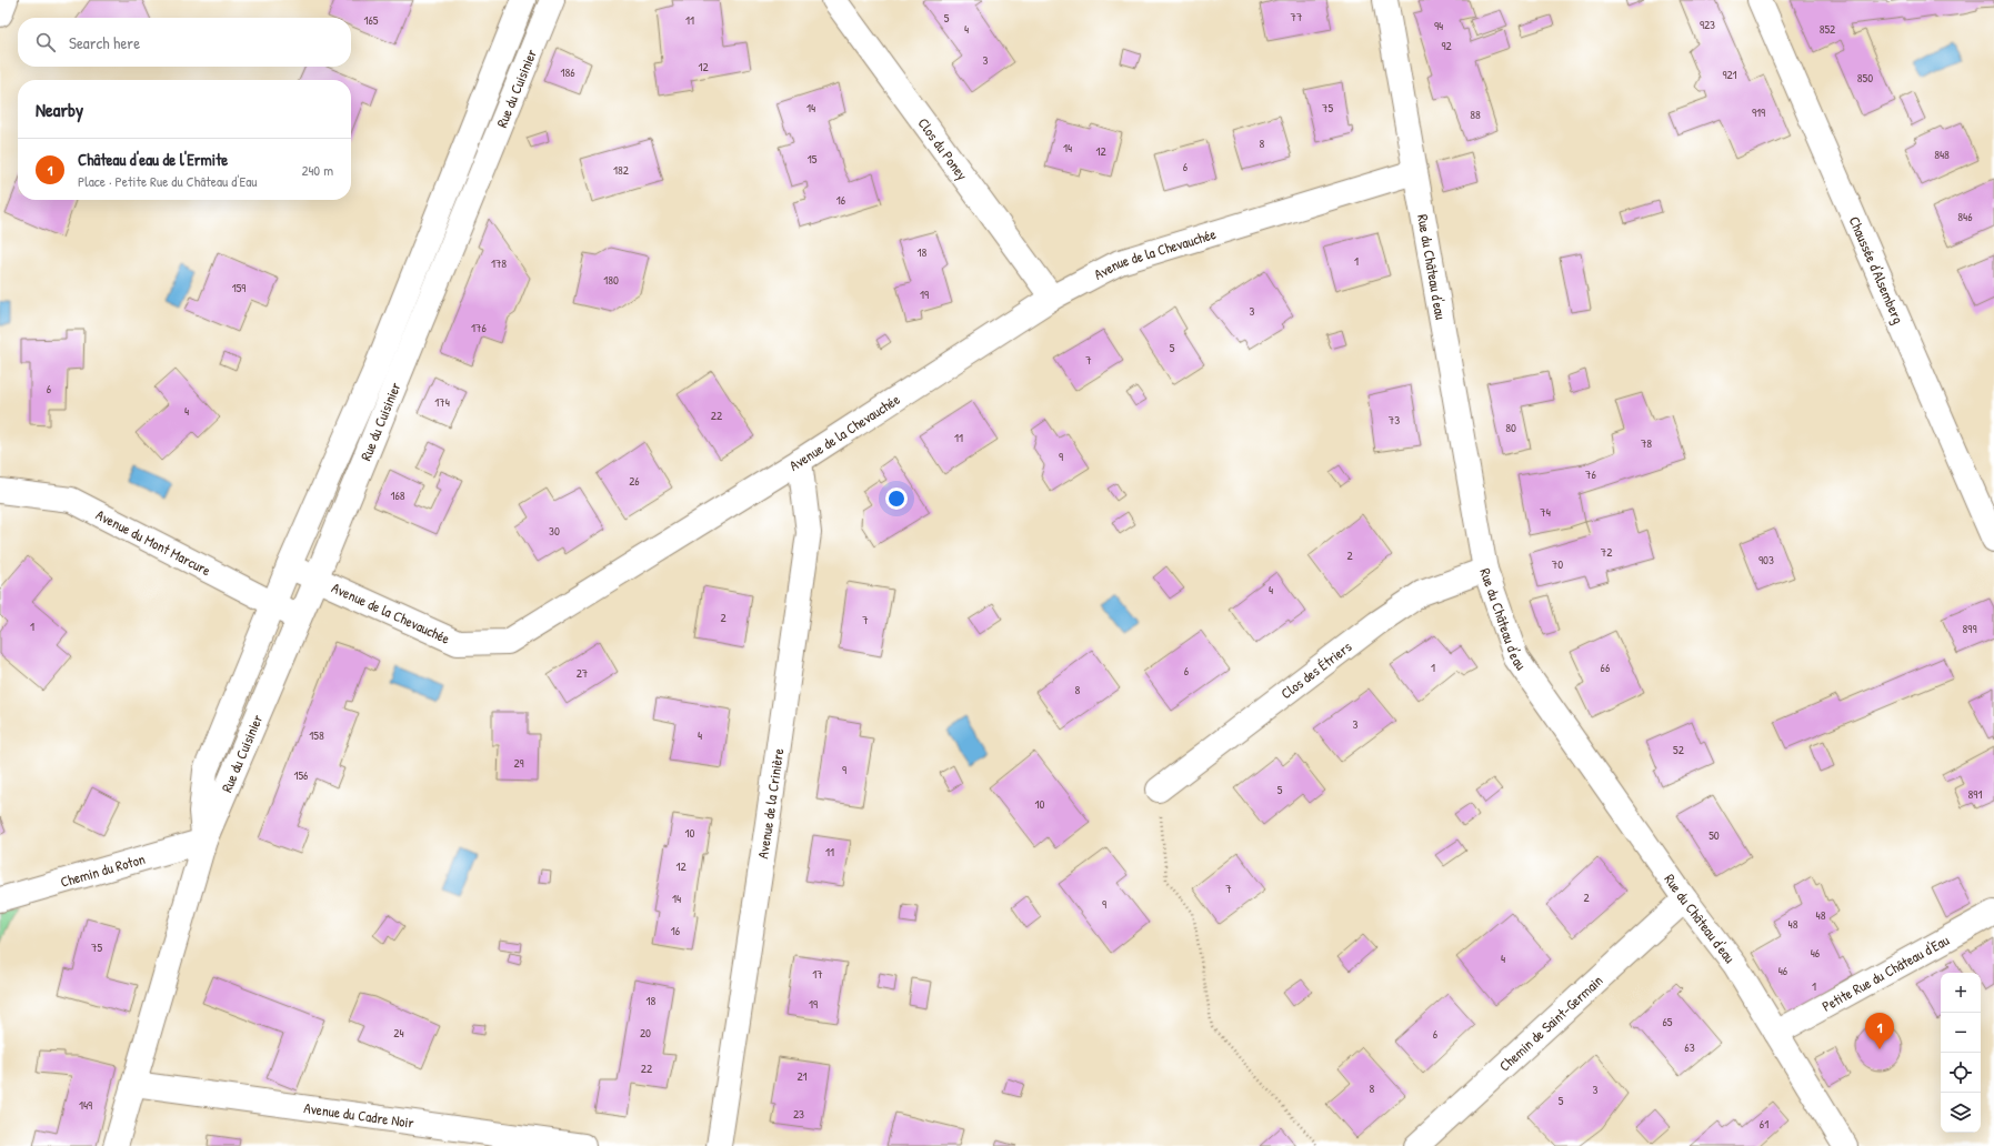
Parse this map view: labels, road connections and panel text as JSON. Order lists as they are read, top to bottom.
{
  "streets": {
    "street": [
      "Rue du Cuisinier",
      "Clos du Poney",
      "Avenue de la Chevauchée",
      "Rue du Château d'eau",
      "Chaussée d'Alsemberg",
      "Avenue du Mont Marcure",
      "Clos des Étriers",
      "Avenue de la Crinière",
      "Chemin du Roton",
      "Petite Rue du Château d'Eau",
      "Chemin de Saint-Germain",
      "Avenue du Cadre Noir"
    ]
  },
  "crossings": [
    ["Rue du Cuisinier", "Avenue de la Chevauchée"],
    ["Rue du Cuisinier", "Avenue du Mont Marcure"],
    ["Rue du Cuisinier", "Chemin du Roton"],
    ["Rue du Cuisinier", "Avenue du Cadre Noir"],
    ["Clos du Poney", "Avenue de la Chevauchée"],
    ["Avenue de la Chevauchée", "Rue du Château d'eau"],
    ["Avenue de la Chevauchée", "Avenue de la Crinière"],
    ["Rue du Château d'eau", "Clos des Étriers"],
    ["Rue du Château d'eau", "Petite Rue du Château d'Eau"],
    ["Rue du Château d'eau", "Chemin de Saint-Germain"]
  ],
  "house_numbers": [
    "77",
    "5",
    "165",
    "11",
    "923",
    "94",
    "4",
    "852",
    "92",
    "3",
    "12",
    "186",
    "921",
    "850",
    "14",
    "75",
    "919",
    "88",
    "8",
    "14",
    "12",
    "848",
    "15",
    "6",
    "182",
    "16",
    "846",
    "18",
    "1",
    "178",
    "180",
    "159",
    "19",
    "3",
    "176",
    "5",
    "7",
    "6",
    "174",
    "4",
    "22",
    "73",
    "80",
    "11",
    "78",
    "9",
    "76",
    "26",
    "168",
    "74",
    "30",
    "72",
    "2",
    "903",
    "70",
    "4",
    "2",
    "7",
    "1",
    "899",
    "1",
    "66",
    "6",
    "27",
    "8",
    "3",
    "158",
    "4",
    "52",
    "29",
    "9",
    "156",
    "5",
    "891",
    "10",
    "10",
    "50",
    "11",
    "12",
    "7",
    "2",
    "14",
    "9",
    "48",
    "48",
    "16",
    "75",
    "46",
    "4",
    "46",
    "17",
    "1",
    "18",
    "19",
    "65",
    "24",
    "20",
    "6",
    "63",
    "22",
    "21",
    "8",
    "3",
    "5",
    "149",
    "23",
    "61"
  ],
  "page": {
    "search": "Search here",
    "heading": "Nearby",
    "list": [
      {
        "mark": "1",
        "name": "Château d'eau de l'Ermite",
        "note": "Place · Petite Rue du Château d'Eau",
        "value": "240 m"
      }
    ],
    "map_buttons": ["+", "−"],
    "pins": "1"
  }
}
